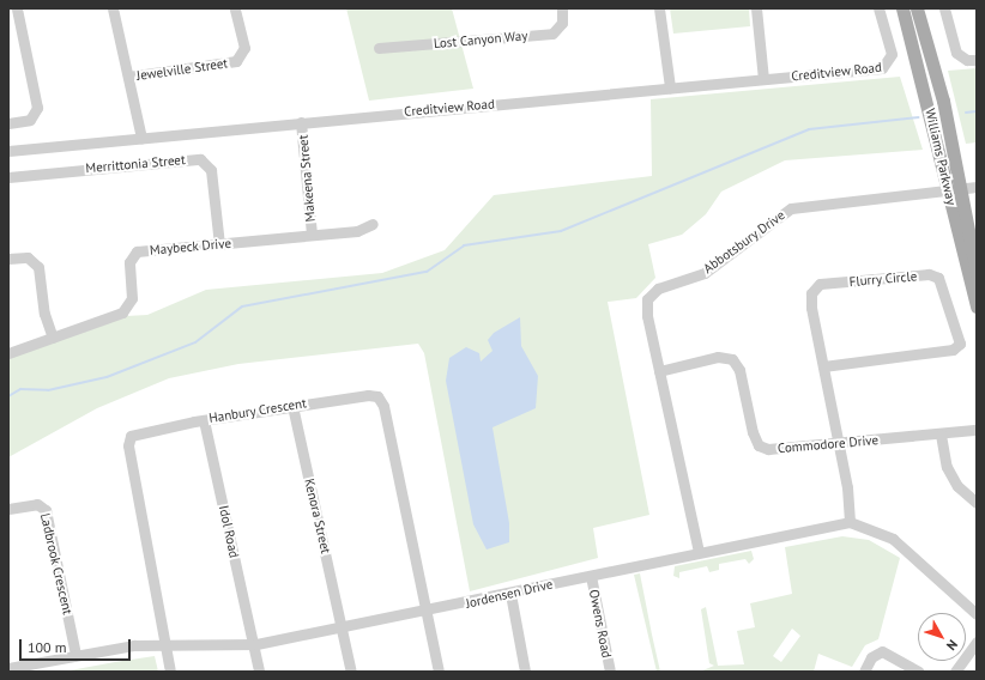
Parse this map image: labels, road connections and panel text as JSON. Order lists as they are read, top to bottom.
{
  "streets": {
    "main road": ["Williams Parkway"],
    "street": [
      "Lost Canyon Way",
      "Jewelville Street",
      "Creditview Road",
      "Merrittonia Street",
      "Makeena Street",
      "Abbotsbury Drive",
      "Maybeck Drive",
      "Flurry Circle",
      "Hanbury Crescent",
      "Commodore Drive",
      "Kenora Street",
      "Idol Road",
      "Ladbrook Crescent",
      "Jordensen Drive",
      "Owens Road"
    ]
  },
  "crossings": [
    ["Creditview Road", "Makeena Street"],
    ["Williams Parkway", "Abbotsbury Drive"],
    ["Merrittonia Street", "Maybeck Drive"],
    ["Makeena Street", "Maybeck Drive"],
    ["Abbotsbury Drive", "Commodore Drive"],
    ["Abbotsbury Drive", "Jordensen Drive"],
    ["Flurry Circle", "Commodore Drive"],
    ["Flurry Circle", "Jordensen Drive"],
    ["Hanbury Crescent", "Kenora Street"],
    ["Hanbury Crescent", "Idol Road"],
    ["Hanbury Crescent", "Jordensen Drive"],
    ["Kenora Street", "Jordensen Drive"],
    ["Idol Road", "Jordensen Drive"],
    ["Ladbrook Crescent", "Jordensen Drive"],
    ["Jordensen Drive", "Owens Road"]
  ],
  "scale_bar": "100 m",
  "north": "bottom right"
}
